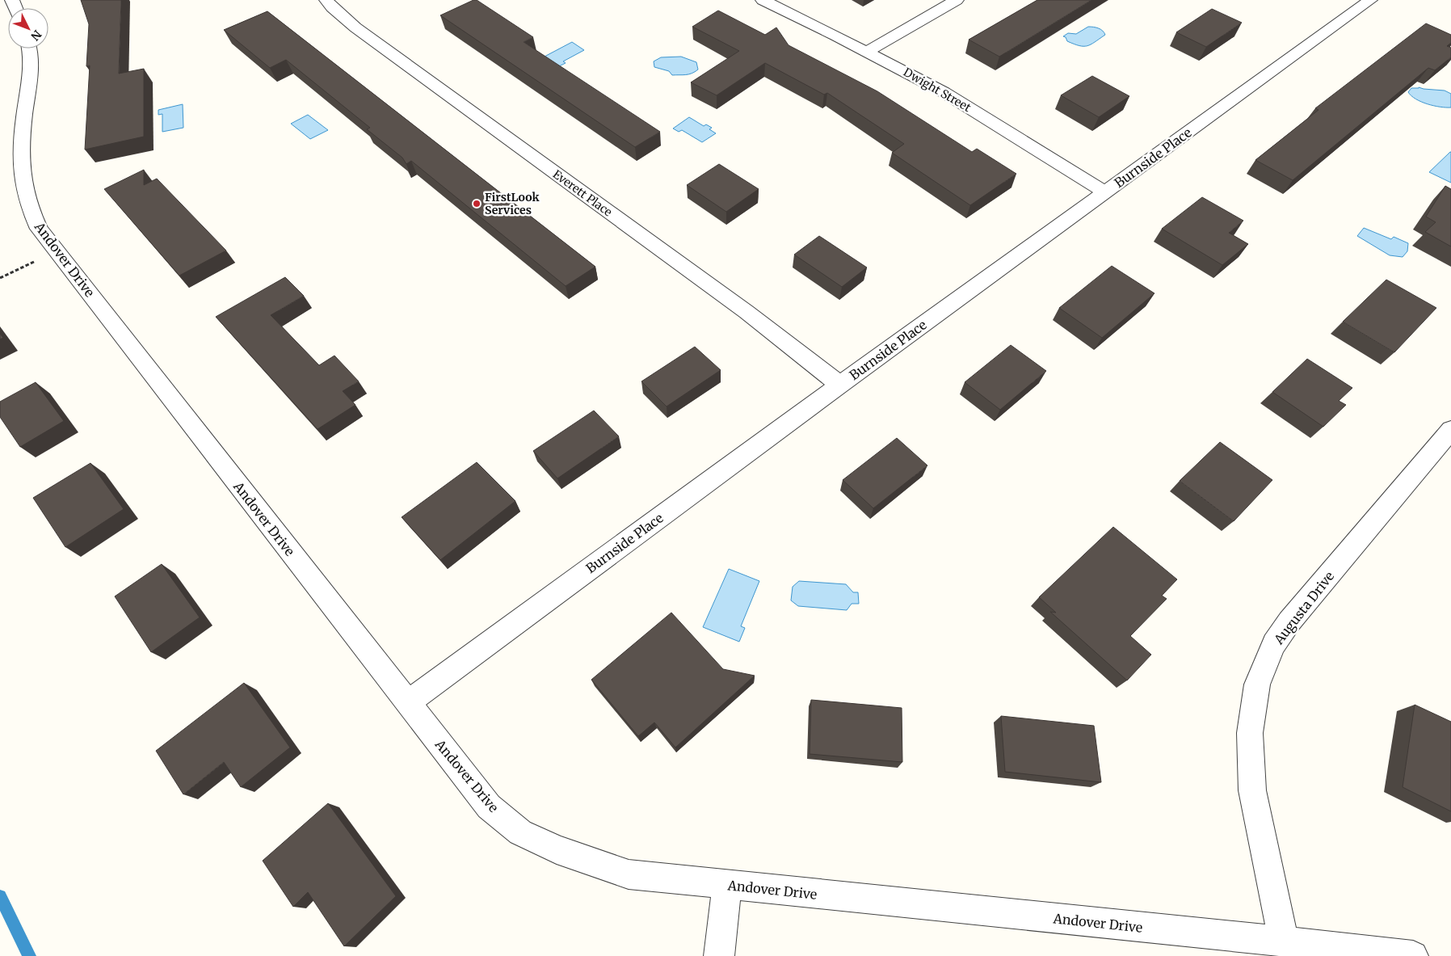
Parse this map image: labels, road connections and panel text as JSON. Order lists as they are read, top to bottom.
{
  "streets": {
    "street": [
      "Dwight Street",
      "Burnside Place",
      "Everett Place",
      "Andover Drive",
      "Augusta Drive"
    ]
  },
  "crossings": [
    ["Dwight Street", "Burnside Place"],
    ["Burnside Place", "Everett Place"],
    ["Burnside Place", "Andover Drive"],
    ["Andover Drive", "Augusta Drive"]
  ],
  "places": ["FirstLook Services"],
  "north": "bottom right"
}
